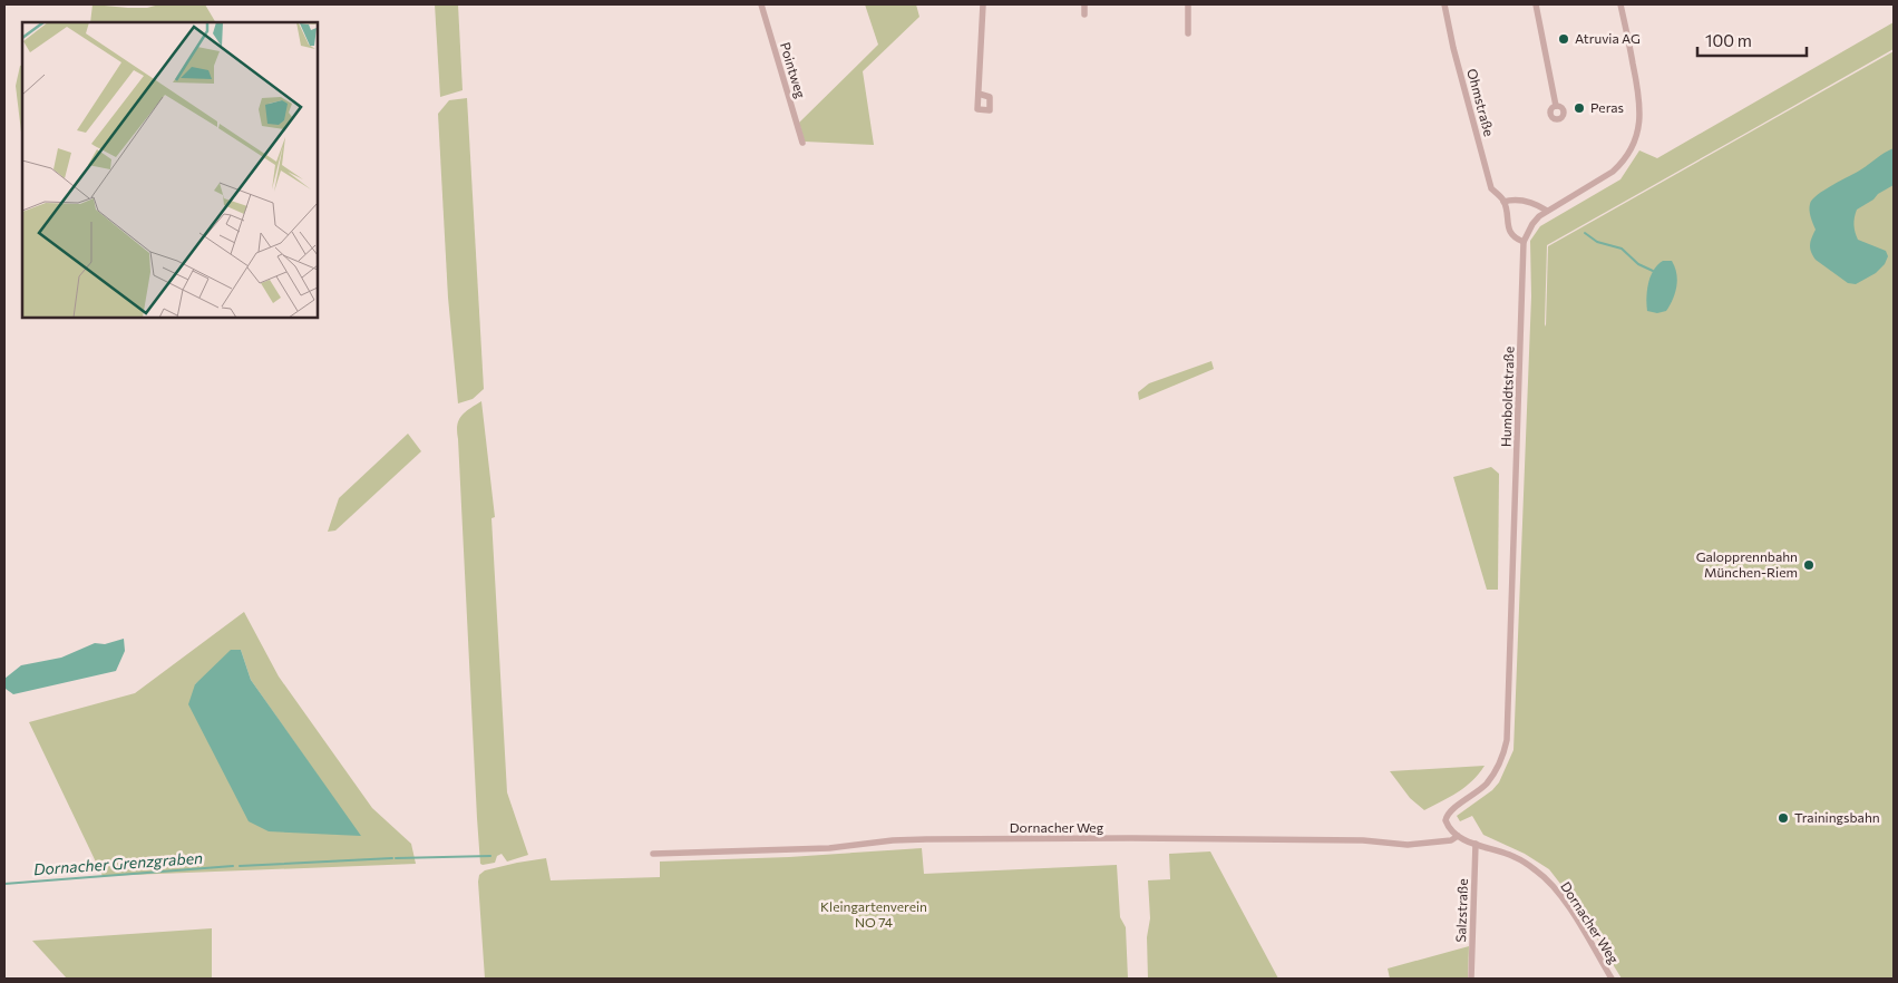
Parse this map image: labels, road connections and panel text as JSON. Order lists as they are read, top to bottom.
{
  "streets": {
    "street": [
      "Pointweg",
      "Ohmstraße",
      "Humboldtstraße",
      "Dornacher Weg",
      "Salzstraße"
    ]
  },
  "crossings": [
    ["Ohmstraße", "Humboldtstraße"],
    ["Humboldtstraße", "Dornacher Weg"],
    ["Dornacher Weg", "Salzstraße"]
  ],
  "water": ["Dornacher Grenzgraben"],
  "parks": ["Kleingartenverein NO 74"],
  "places": [
    "Atruvia AG",
    "Peras",
    "Galopprennbahn München-Riem",
    "Trainingsbahn"
  ],
  "scale_bar": "100 m"
}
